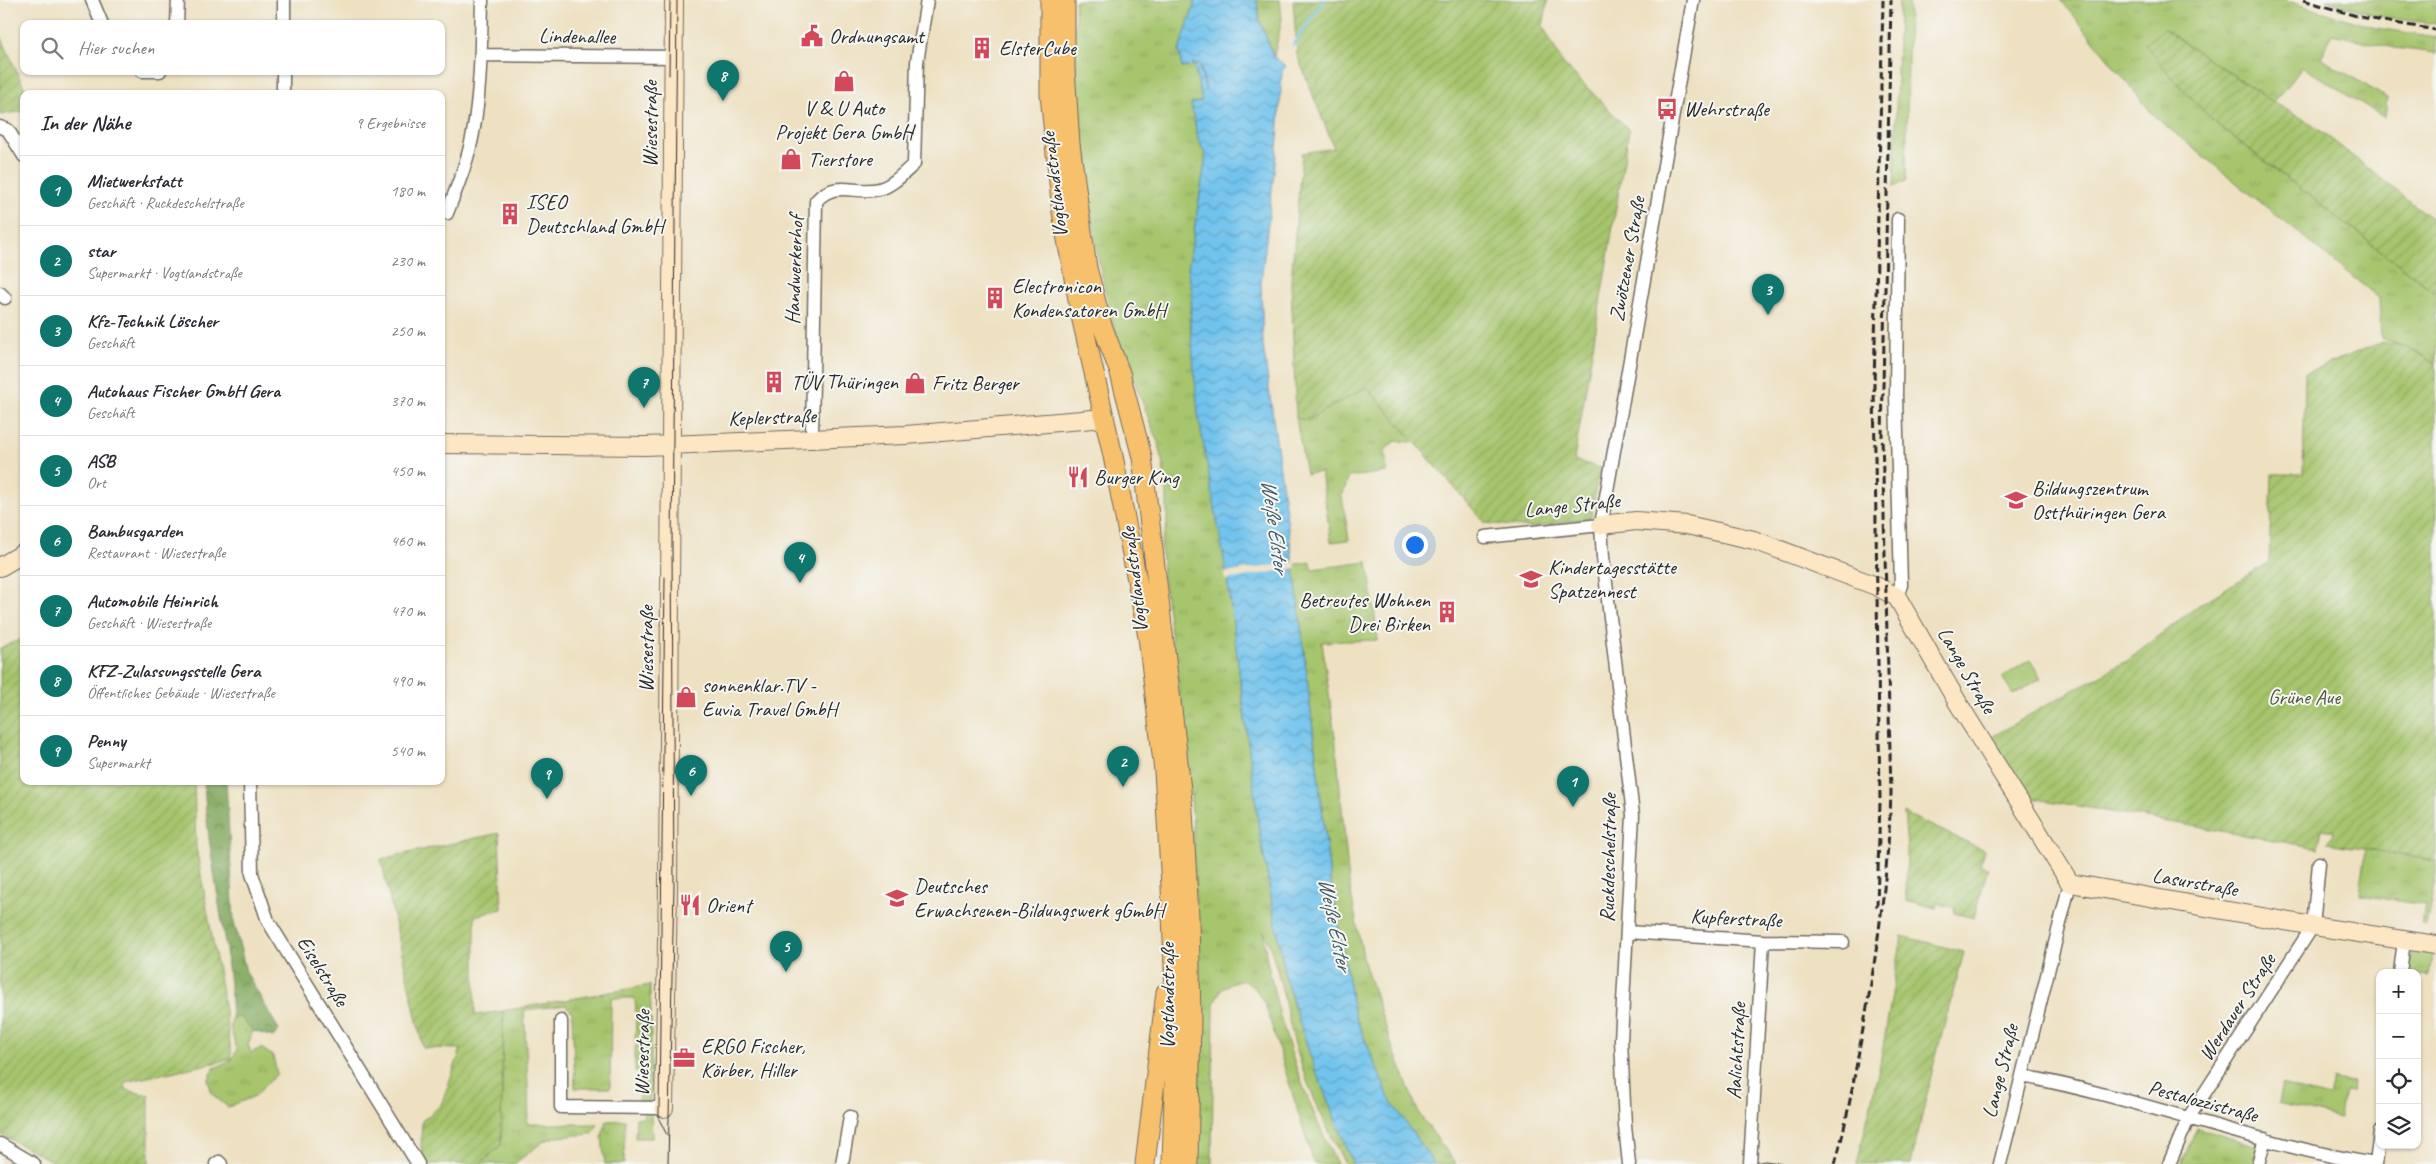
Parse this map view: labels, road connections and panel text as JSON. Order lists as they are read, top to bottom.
{
  "streets": {
    "main road": ["Vogtlandstraße"],
    "street": [
      "Lindenallee",
      "Wiesestraße",
      "Zwötzener Straße",
      "Handwerkerhof",
      "Keplerstraße",
      "Lange Straße",
      "Ruckdeschelstraße",
      "Lasurstraße",
      "Kupferstraße",
      "Eiselstraße",
      "Werdauer Straße",
      "Aalichtstraße",
      "Pestalozzistraße"
    ]
  },
  "crossings": [
    ["Lindenallee", "Wiesestraße"],
    ["Wiesestraße", "Keplerstraße"],
    ["Vogtlandstraße", "Keplerstraße"],
    ["Zwötzener Straße", "Lange Straße"],
    ["Zwötzener Straße", "Ruckdeschelstraße"],
    ["Handwerkerhof", "Keplerstraße"],
    ["Lange Straße", "Ruckdeschelstraße"],
    ["Lange Straße", "Lasurstraße"],
    ["Lange Straße", "Pestalozzistraße"],
    ["Ruckdeschelstraße", "Kupferstraße"],
    ["Lasurstraße", "Werdauer Straße"],
    ["Kupferstraße", "Aalichtstraße"],
    ["Werdauer Straße", "Pestalozzistraße"]
  ],
  "water": ["Weiße Elster"],
  "parks": ["Grüne Aue"],
  "places": {
    "public building": ["Ordnungsamt"],
    "building": [
      "ElsterCube",
      "ISEO Deutschland GmbH",
      "Electronicon Kondensatoren GmbH",
      "TÜV Thüringen",
      "Betreutes Wohnen Drei Birken"
    ],
    "shop": [
      "V & U Auto Projekt Gera GmbH",
      "Tierstore",
      "Fritz Berger",
      "sonnenklar.TV - Euvia Travel GmbH"
    ],
    "bus stop": ["Wehrstraße"],
    "restaurant": ["Burger King", "Orient"],
    "school or university": ["Bildungszentrum Ostthüringen Gera", "Kindertagesstätte Spatzennest", "Deutsches Erwachsenen-Bildungswerk gGmbH"],
    "office": ["ERGO Fischer, Körber, Hiller"]
  },
  "page": {
    "search": "Hier suchen",
    "pins": [
      "8",
      "3",
      "7",
      "4",
      "2",
      "6",
      "9",
      "1",
      "5"
    ],
    "heading": ["In der Nähe", "9 Ergebnisse"],
    "list": [
      {
        "mark": "1",
        "name": "Mietwerkstatt",
        "note": "Geschäft · Ruckdeschelstraße",
        "value": "180 m"
      },
      {
        "mark": "2",
        "name": "star",
        "note": "Supermarkt · Vogtlandstraße",
        "value": "230 m"
      },
      {
        "mark": "3",
        "name": "Kfz-Technik Löscher",
        "note": "Geschäft",
        "value": "250 m"
      },
      {
        "mark": "4",
        "name": "Autohaus Fischer GmbH Gera",
        "note": "Geschäft",
        "value": "370 m"
      },
      {
        "mark": "5",
        "name": "ASB",
        "note": "Ort",
        "value": "450 m"
      },
      {
        "mark": "6",
        "name": "Bambusgarden",
        "note": "Restaurant · Wiesestraße",
        "value": "460 m"
      },
      {
        "mark": "7",
        "name": "Automobile Heinrich",
        "note": "Geschäft · Wiesestraße",
        "value": "470 m"
      },
      {
        "mark": "8",
        "name": "KFZ-Zulassungsstelle Gera",
        "note": "Öffentliches Gebäude · Wiesestraße",
        "value": "490 m"
      },
      {
        "mark": "9",
        "name": "Penny",
        "note": "Supermarkt",
        "value": "540 m"
      }
    ],
    "map_buttons": ["+", "−"]
  }
}
